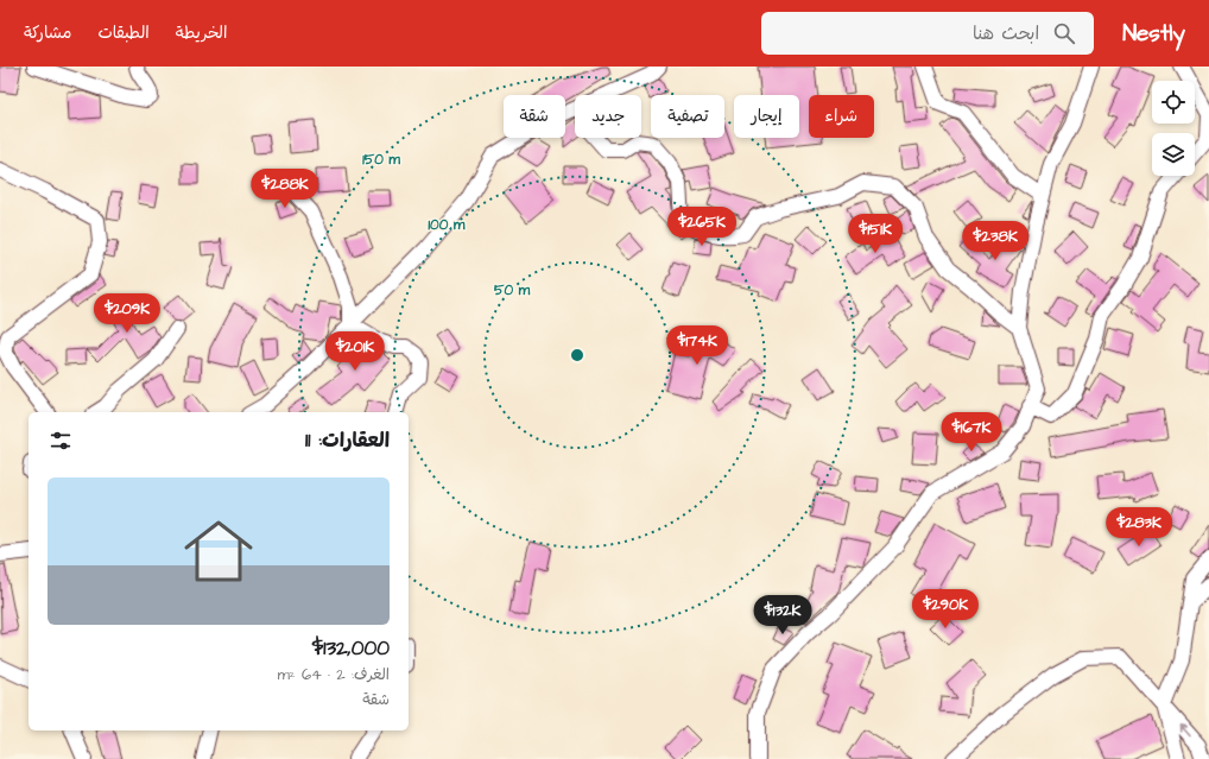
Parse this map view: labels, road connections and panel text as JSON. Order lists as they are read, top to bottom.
{
  "page": {
    "header": "Nestly",
    "search": "ابحث هنا",
    "nav": ["الخريطة", "الطبقات", "مشاركة"],
    "chip": [
      "شراء",
      "إيجار",
      "تصفية",
      "جديد",
      "شقة"
    ],
    "price": [
      "$288K",
      "$265K",
      "$151K",
      "$238K",
      "$209K",
      "$174K",
      "$201K",
      "$167K",
      "$283K",
      "$290K",
      "$132K"
    ],
    "heading": "العقارات: 11",
    "list": [
      {
        "name": "$132,000",
        "note": "الغرف: 2 · 64 m² · شقة"
      }
    ]
  },
  "rings": ["150 m", "100 m", "50 m"]
}
